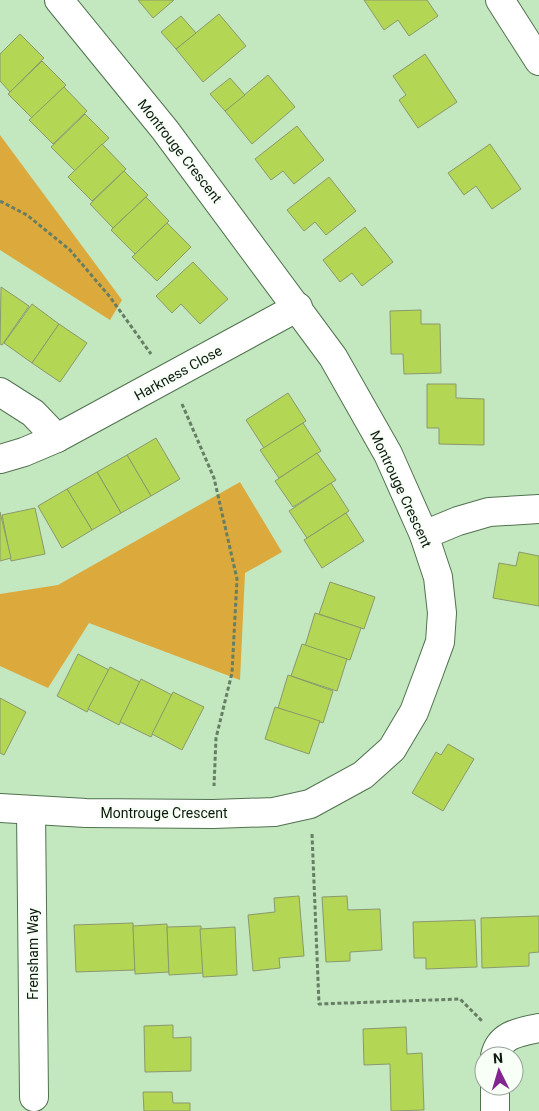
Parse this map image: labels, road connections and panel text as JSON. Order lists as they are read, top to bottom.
{
  "streets": {
    "street": ["Montrouge Crescent", "Harkness Close", "Frensham Way"]
  },
  "crossings": [
    ["Montrouge Crescent", "Harkness Close"],
    ["Montrouge Crescent", "Frensham Way"]
  ],
  "north": "top"
}
